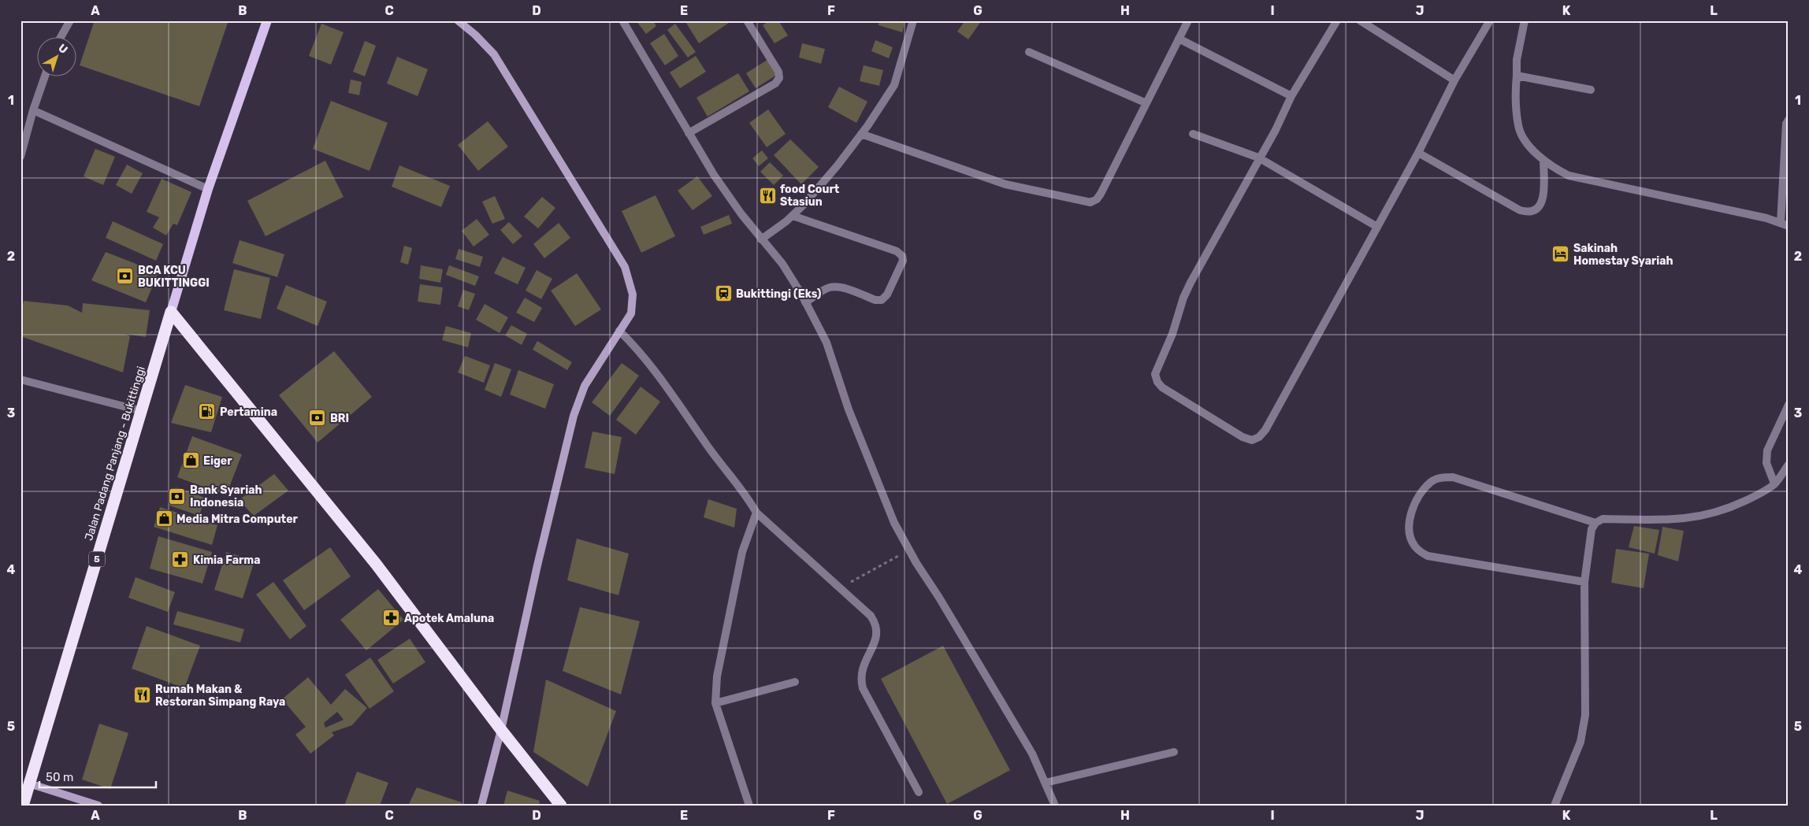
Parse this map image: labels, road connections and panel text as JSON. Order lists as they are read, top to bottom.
{
  "streets": {
    "highway": ["Jalan Padang Panjang - Bukittinggi", "5"]
  },
  "places": {
    "restaurant": ["food Court Stasiun", "Rumah Makan & Restoran Simpang Raya"],
    "hotel": ["Sakinah Homestay Syariah"],
    "bank": ["BCA KCU BUKITTINGGI", "BRI", "Bank Syariah Indonesia"],
    "station": ["Bukittingi (Eks)"],
    "fuel station": ["Pertamina"],
    "shop": ["Eiger", "Media Mitra Computer"],
    "pharmacy": ["Kimia Farma", "Apotek Amaluna"]
  },
  "scale_bar": "50 m",
  "north": "top right",
  "grid": {
    "columns": [
      "A",
      "B",
      "C",
      "D",
      "E",
      "F",
      "G",
      "H",
      "I",
      "J",
      "K",
      "L"
    ],
    "rows": [
      "1",
      "2",
      "3",
      "4",
      "5"
    ]
  }
}
